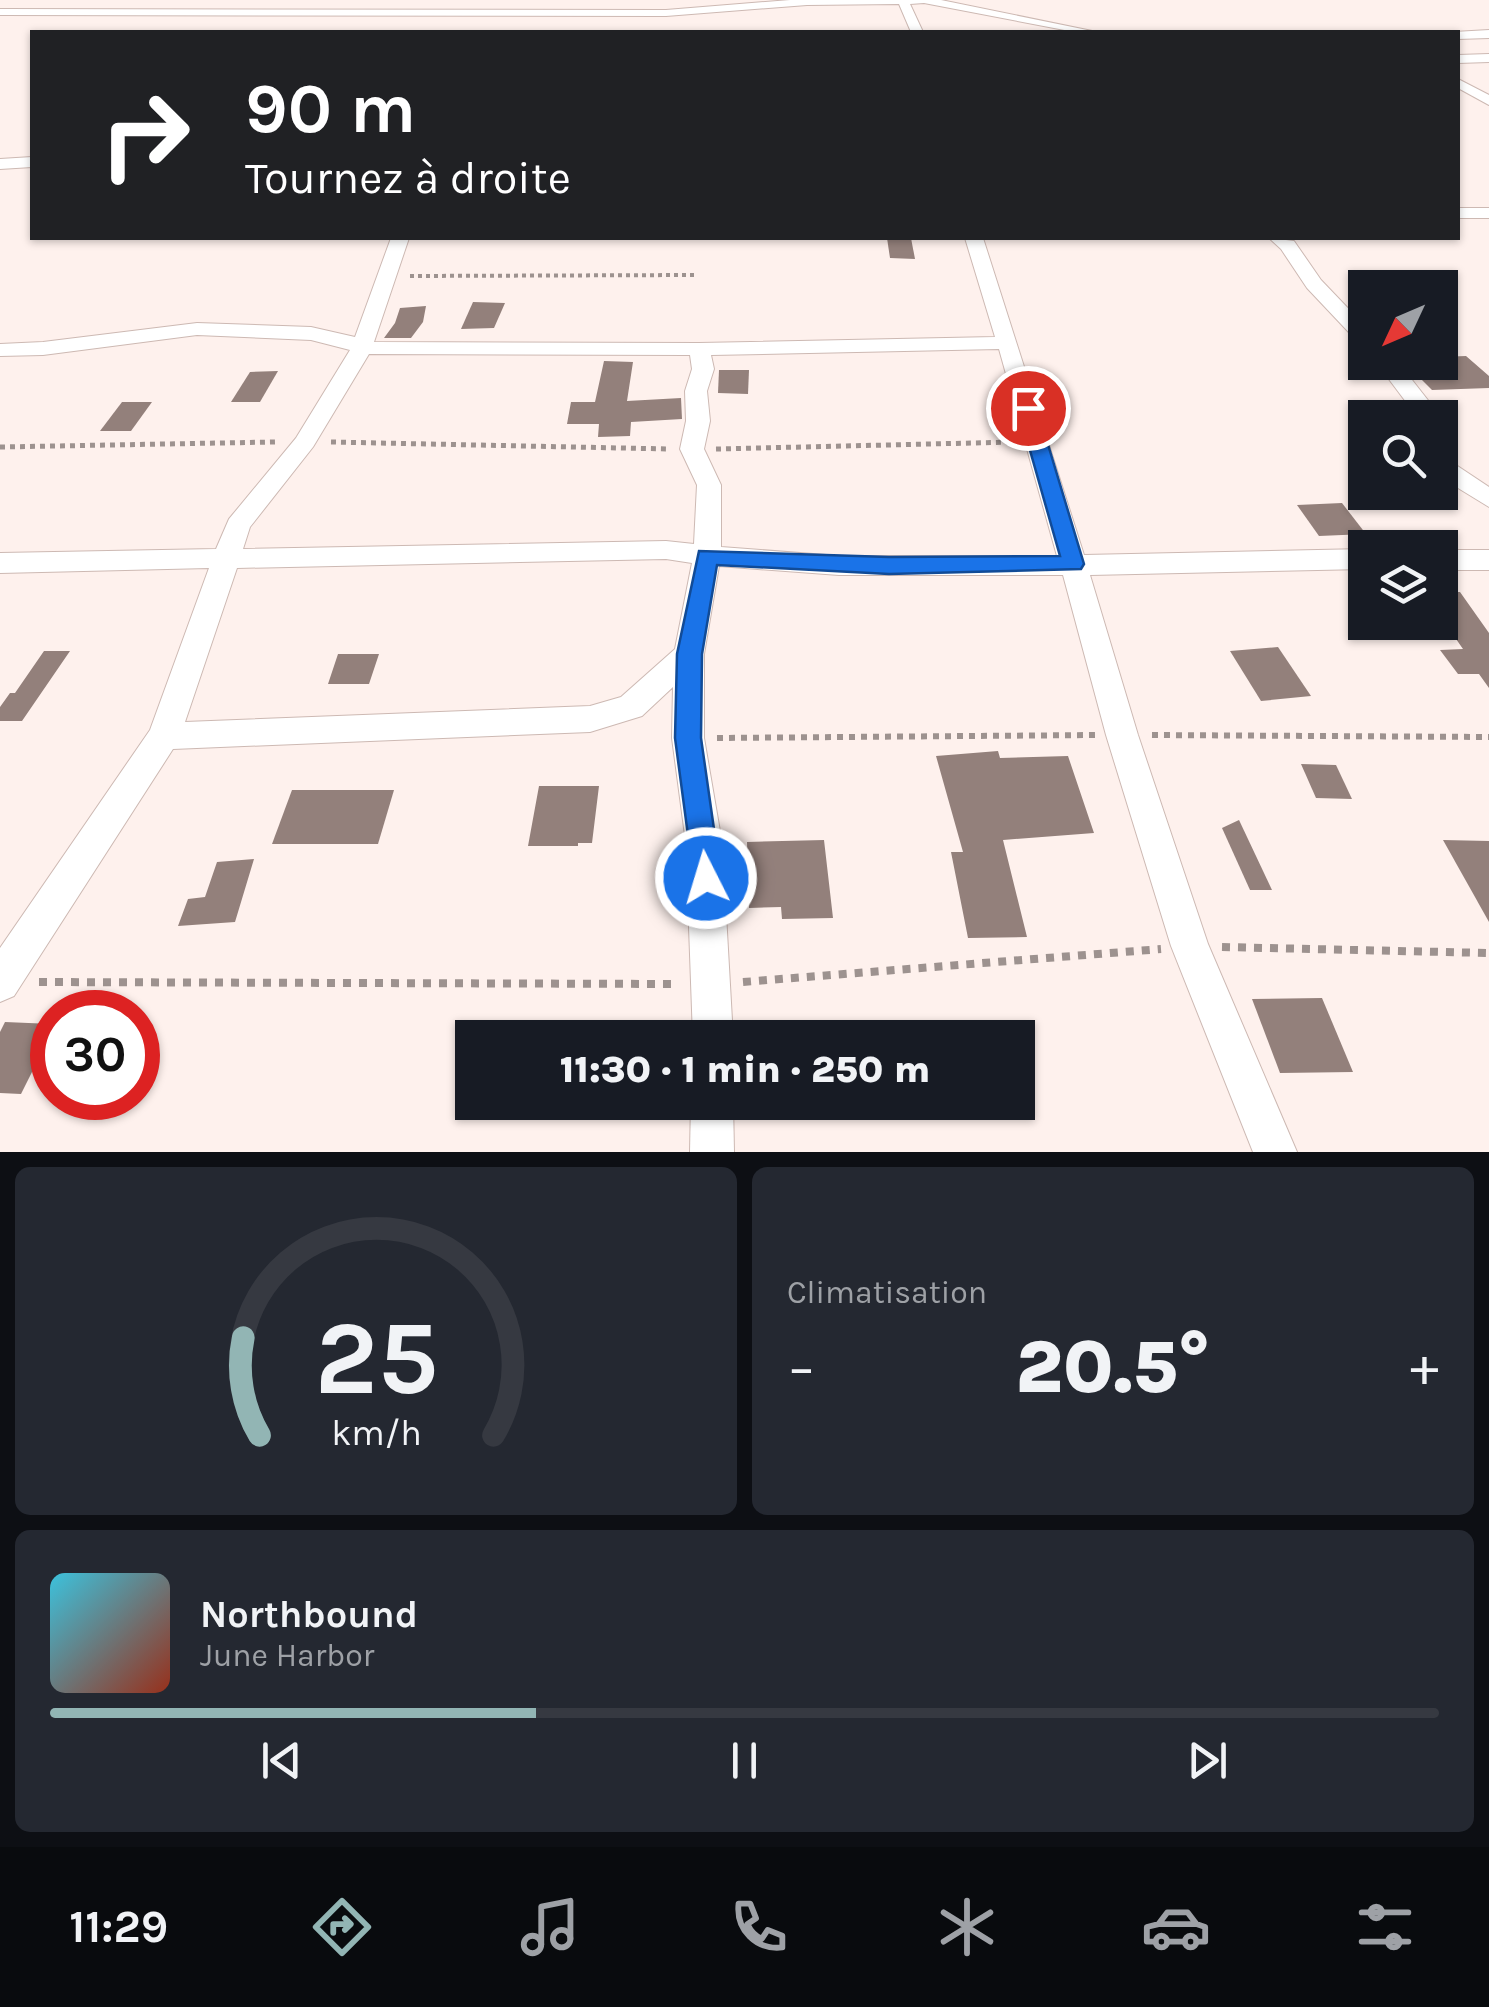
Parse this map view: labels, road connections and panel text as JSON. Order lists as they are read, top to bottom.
{
  "north": "bottom left",
  "page": {
    "turn": ["90 m", "Tournez à droite"],
    "limit": "30",
    "trip": "11:30 · 1 min · 250 m",
    "tile": "Climatisation",
    "heat": ["−", "20.5°", "+"],
    "song": ["Northbound", "June Harbor"],
    "tabs": "11:29",
    "gauge": ["25", "km/h"]
  }
}
